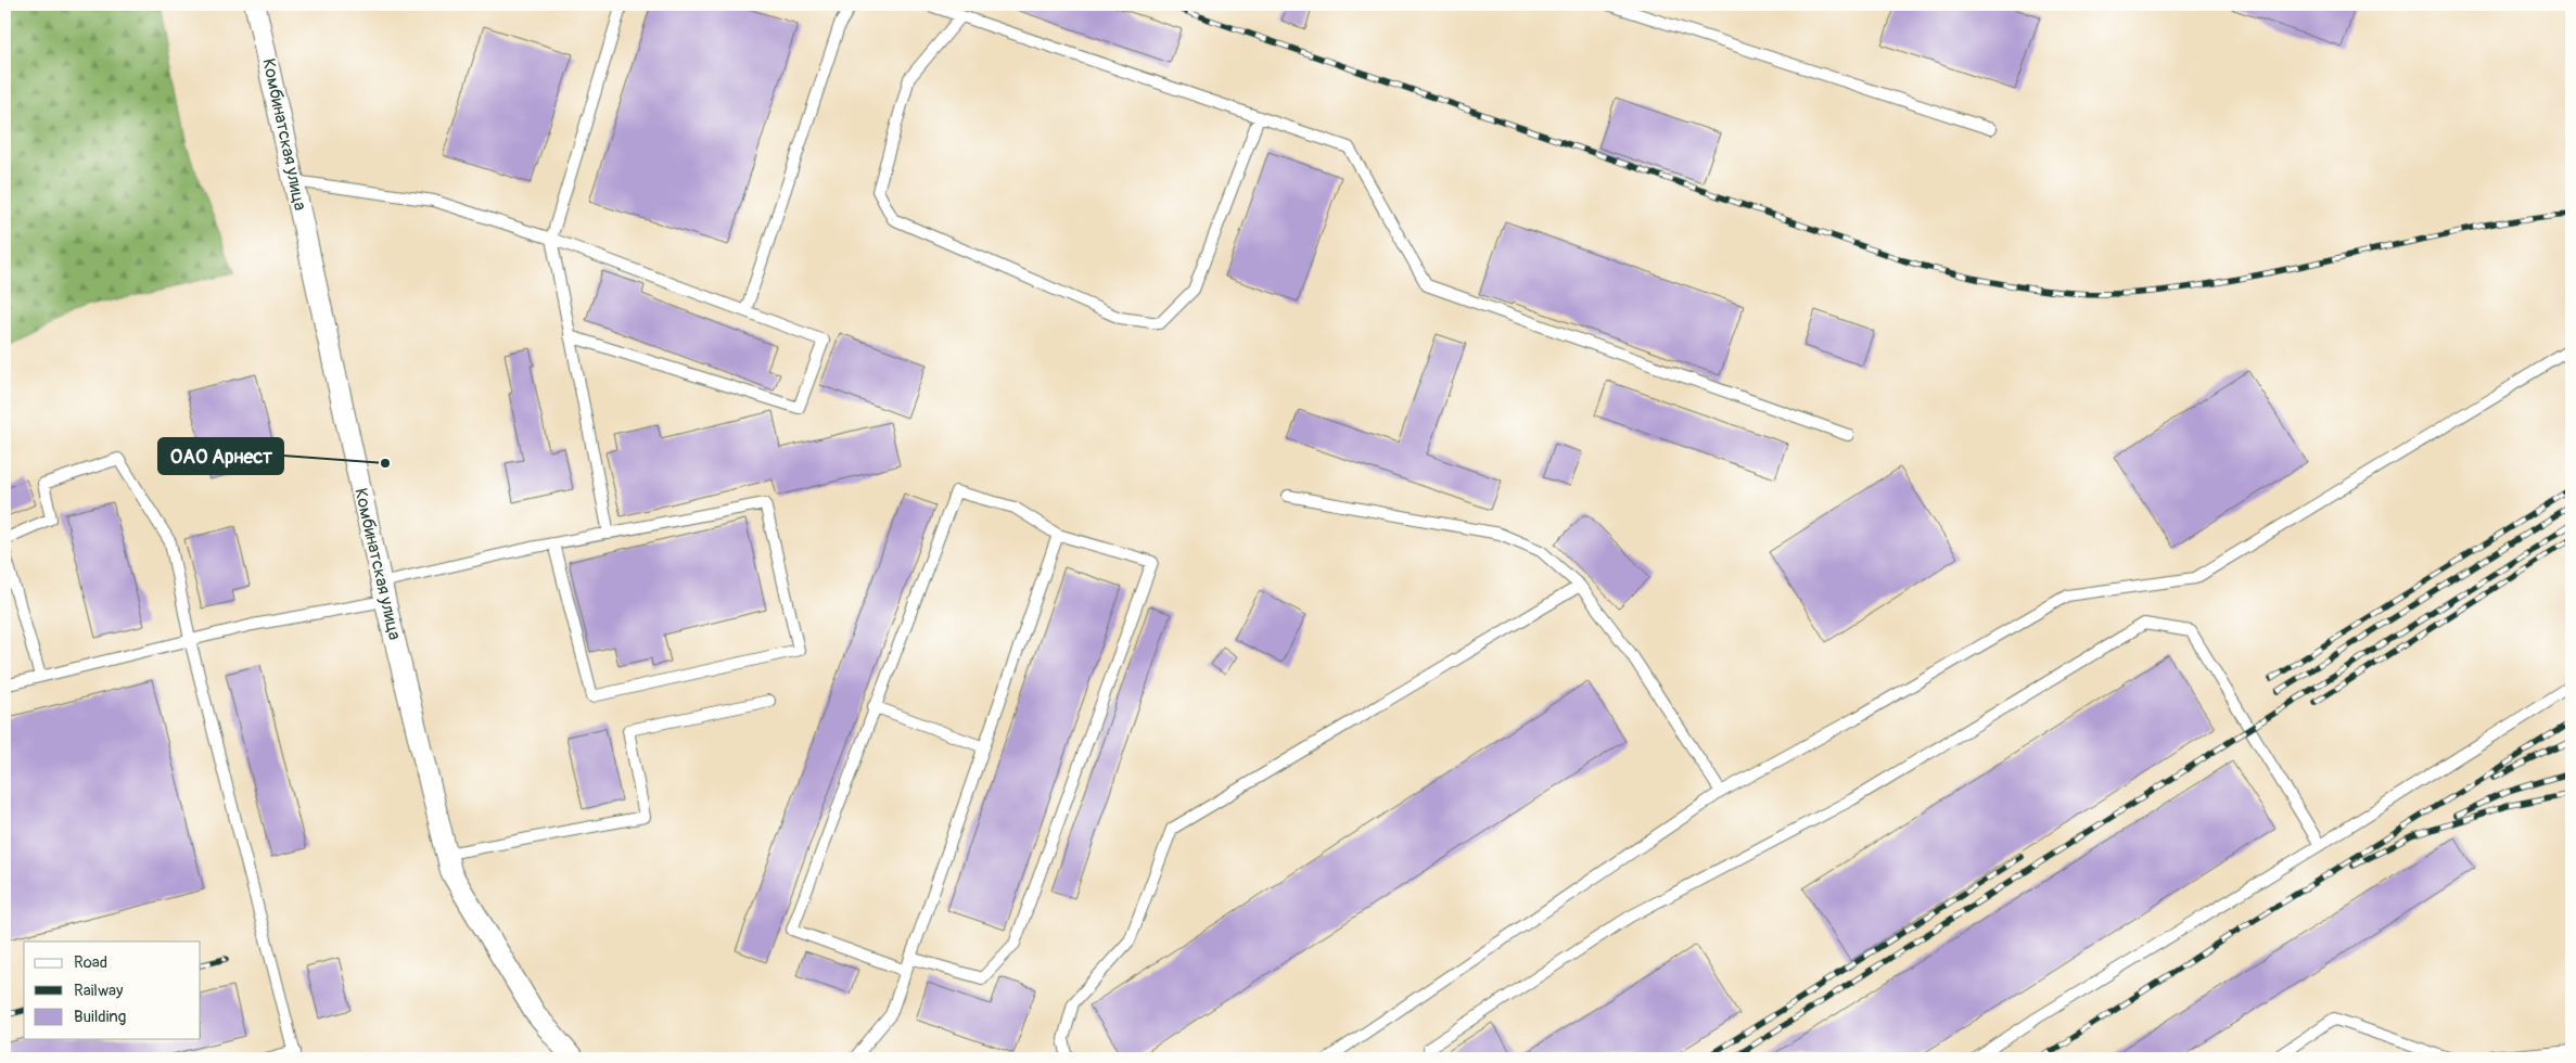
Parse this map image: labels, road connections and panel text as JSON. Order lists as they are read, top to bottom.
{
  "streets": {
    "street": ["Комбинатская улица"]
  },
  "places": ["ОАО Арнест"],
  "legend": ["Road", "Railway", "Building"]
}
